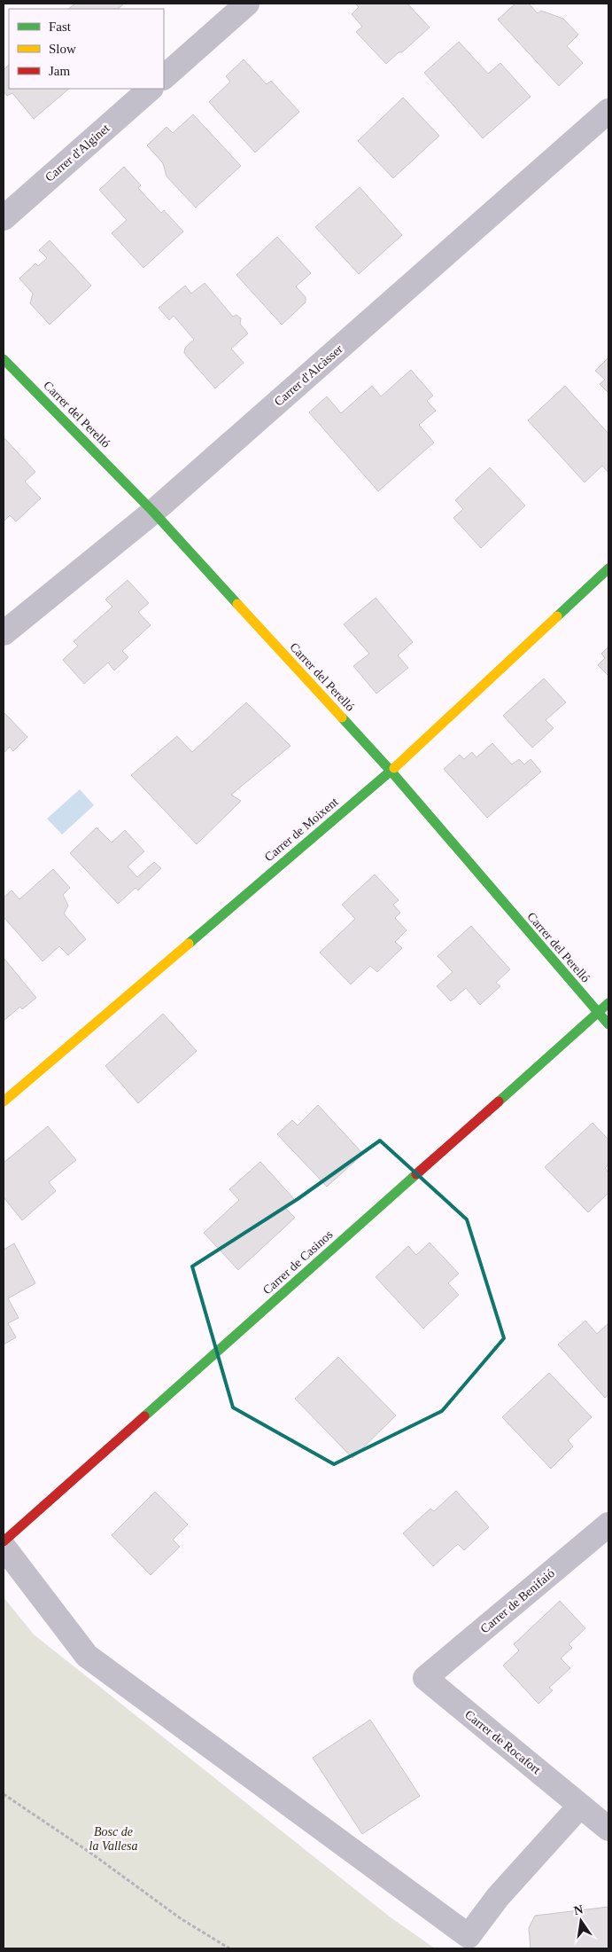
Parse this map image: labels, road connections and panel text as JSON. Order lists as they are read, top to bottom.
{
  "streets": {
    "street": [
      "Carrer d'Alginet",
      "Carrer d'Alcàsser",
      "Carrer del Perelló",
      "Carrer de Moixent",
      "Carrer de Casinos",
      "Carrer de Benifaió",
      "Carrer de Rocafort"
    ]
  },
  "crossings": [
    ["Carrer d'Alcàsser", "Carrer del Perelló"],
    ["Carrer del Perelló", "Carrer de Moixent"],
    ["Carrer del Perelló", "Carrer de Casinos"],
    ["Carrer de Benifaió", "Carrer de Rocafort"]
  ],
  "parks": ["Bosc de la Vallesa"],
  "legend": ["Fast", "Slow", "Jam"],
  "north": "top"
}
